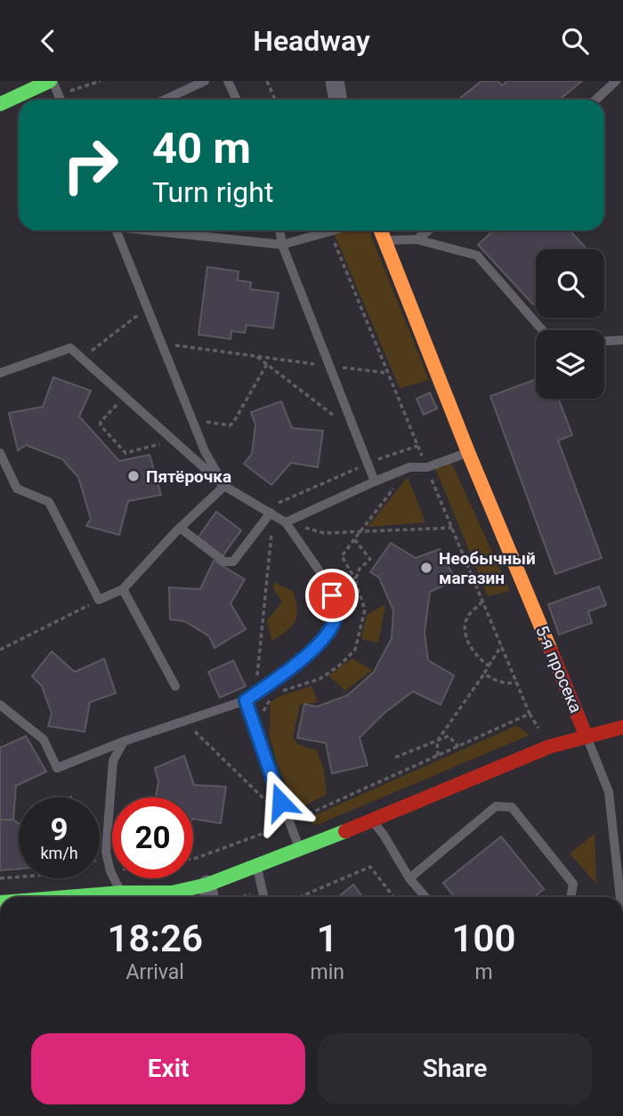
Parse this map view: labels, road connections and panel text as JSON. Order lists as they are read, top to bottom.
{
  "streets": {
    "street": ["5-я просека"]
  },
  "places": ["Пятёрочка", "Необычный магазин"],
  "page": {
    "header": "Headway",
    "turn": ["40 m", "Turn right"],
    "speed": "9 km/h",
    "limit": "20",
    "eta": [
      "18:26",
      "Arrival",
      "1",
      "min",
      "100",
      "m"
    ],
    "buttons": ["Exit", "Share"]
  }
}
